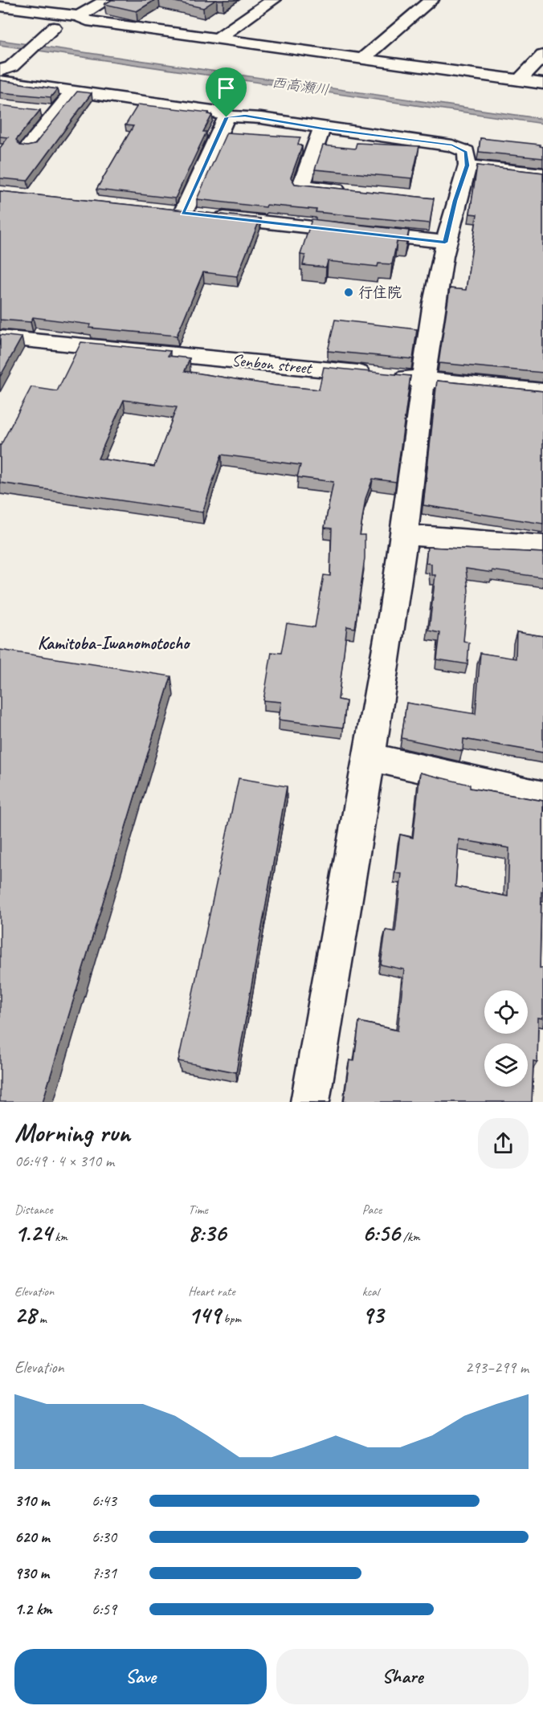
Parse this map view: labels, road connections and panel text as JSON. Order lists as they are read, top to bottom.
{
  "streets": {
    "street": ["Senbon street"]
  },
  "districts": ["Kamitoba-Iwanomotocho"],
  "water": ["西高瀬川"],
  "places": ["行住院"],
  "page": {
    "heading": ["Morning run", "06:49 · 4 × 310 m"],
    "stats": [
      ["Distance", "1.24 km"],
      ["Time", "8:36"],
      ["Pace", "6:56 /km"],
      ["Elevation", "28 m"],
      ["Heart rate", "149 bpm"],
      ["kcal", "93"]
    ],
    "chart": ["Elevation", "293–299 m"],
    "list": [
      {
        "name": "310 m",
        "note": "6:43"
      },
      {
        "name": "620 m",
        "note": "6:30"
      },
      {
        "name": "930 m",
        "note": "7:31"
      },
      {
        "name": "1.2 km",
        "note": "6:59"
      }
    ],
    "buttons": ["Save", "Share"]
  }
}
